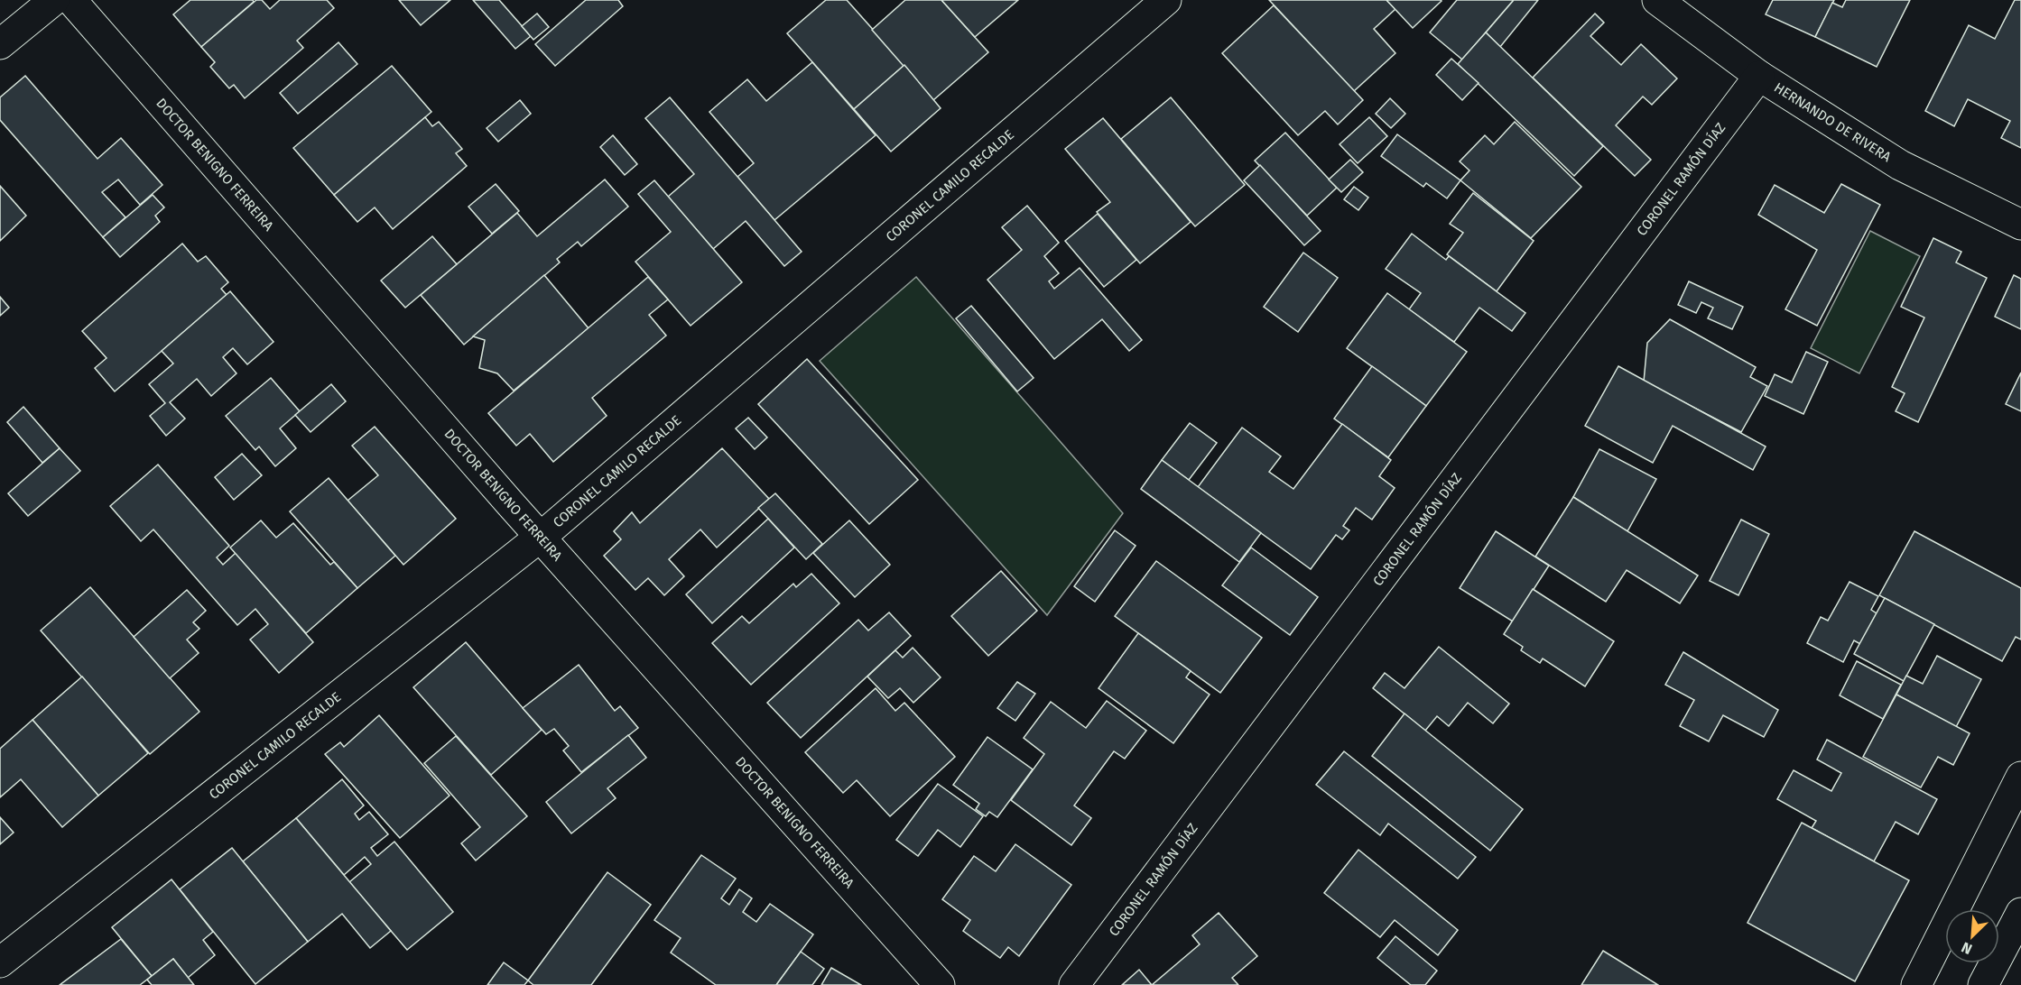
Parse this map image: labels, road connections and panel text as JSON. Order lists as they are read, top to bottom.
{
  "streets": {
    "street": [
      "HERNANDO DE RIVERA",
      "DOCTOR BENIGNO FERREIRA",
      "CORONEL RAMÓN DÍAZ",
      "CORONEL CAMILO RECALDE"
    ]
  },
  "crossings": [
    ["HERNANDO DE RIVERA", "CORONEL RAMÓN DÍAZ"],
    ["DOCTOR BENIGNO FERREIRA", "CORONEL CAMILO RECALDE"]
  ],
  "north": "bottom left"
}
